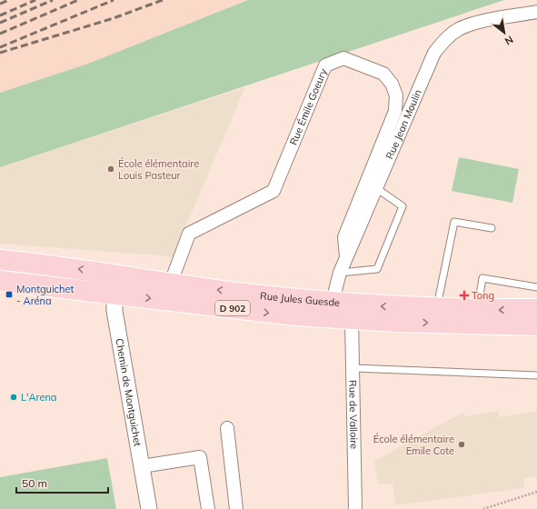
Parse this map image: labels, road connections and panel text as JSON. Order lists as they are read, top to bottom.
{
  "streets": {
    "main road": ["Rue Jules Guesde", "D 902"],
    "street": [
      "Rue Émile Goeury",
      "Rue Jean Moulin",
      "Chemin de Montguichet",
      "Rue de Valloire"
    ]
  },
  "crossings": [
    ["Rue Émile Goeury", "Rue Jean Moulin"],
    ["Rue Émile Goeury", "Rue Jules Guesde"],
    ["Rue Jean Moulin", "Rue Jules Guesde"],
    ["Rue Jules Guesde", "Chemin de Montguichet"],
    ["Rue Jules Guesde", "Rue de Valloire"]
  ],
  "places": {
    "other": ["École élémentaire Louis Pasteur", "L'Arena", "École élémentaire Emile Cote"],
    "transit": ["Montguichet - Aréna"],
    "health": ["Tong"]
  },
  "scale_bar": "50 m",
  "north": "bottom right"
}
